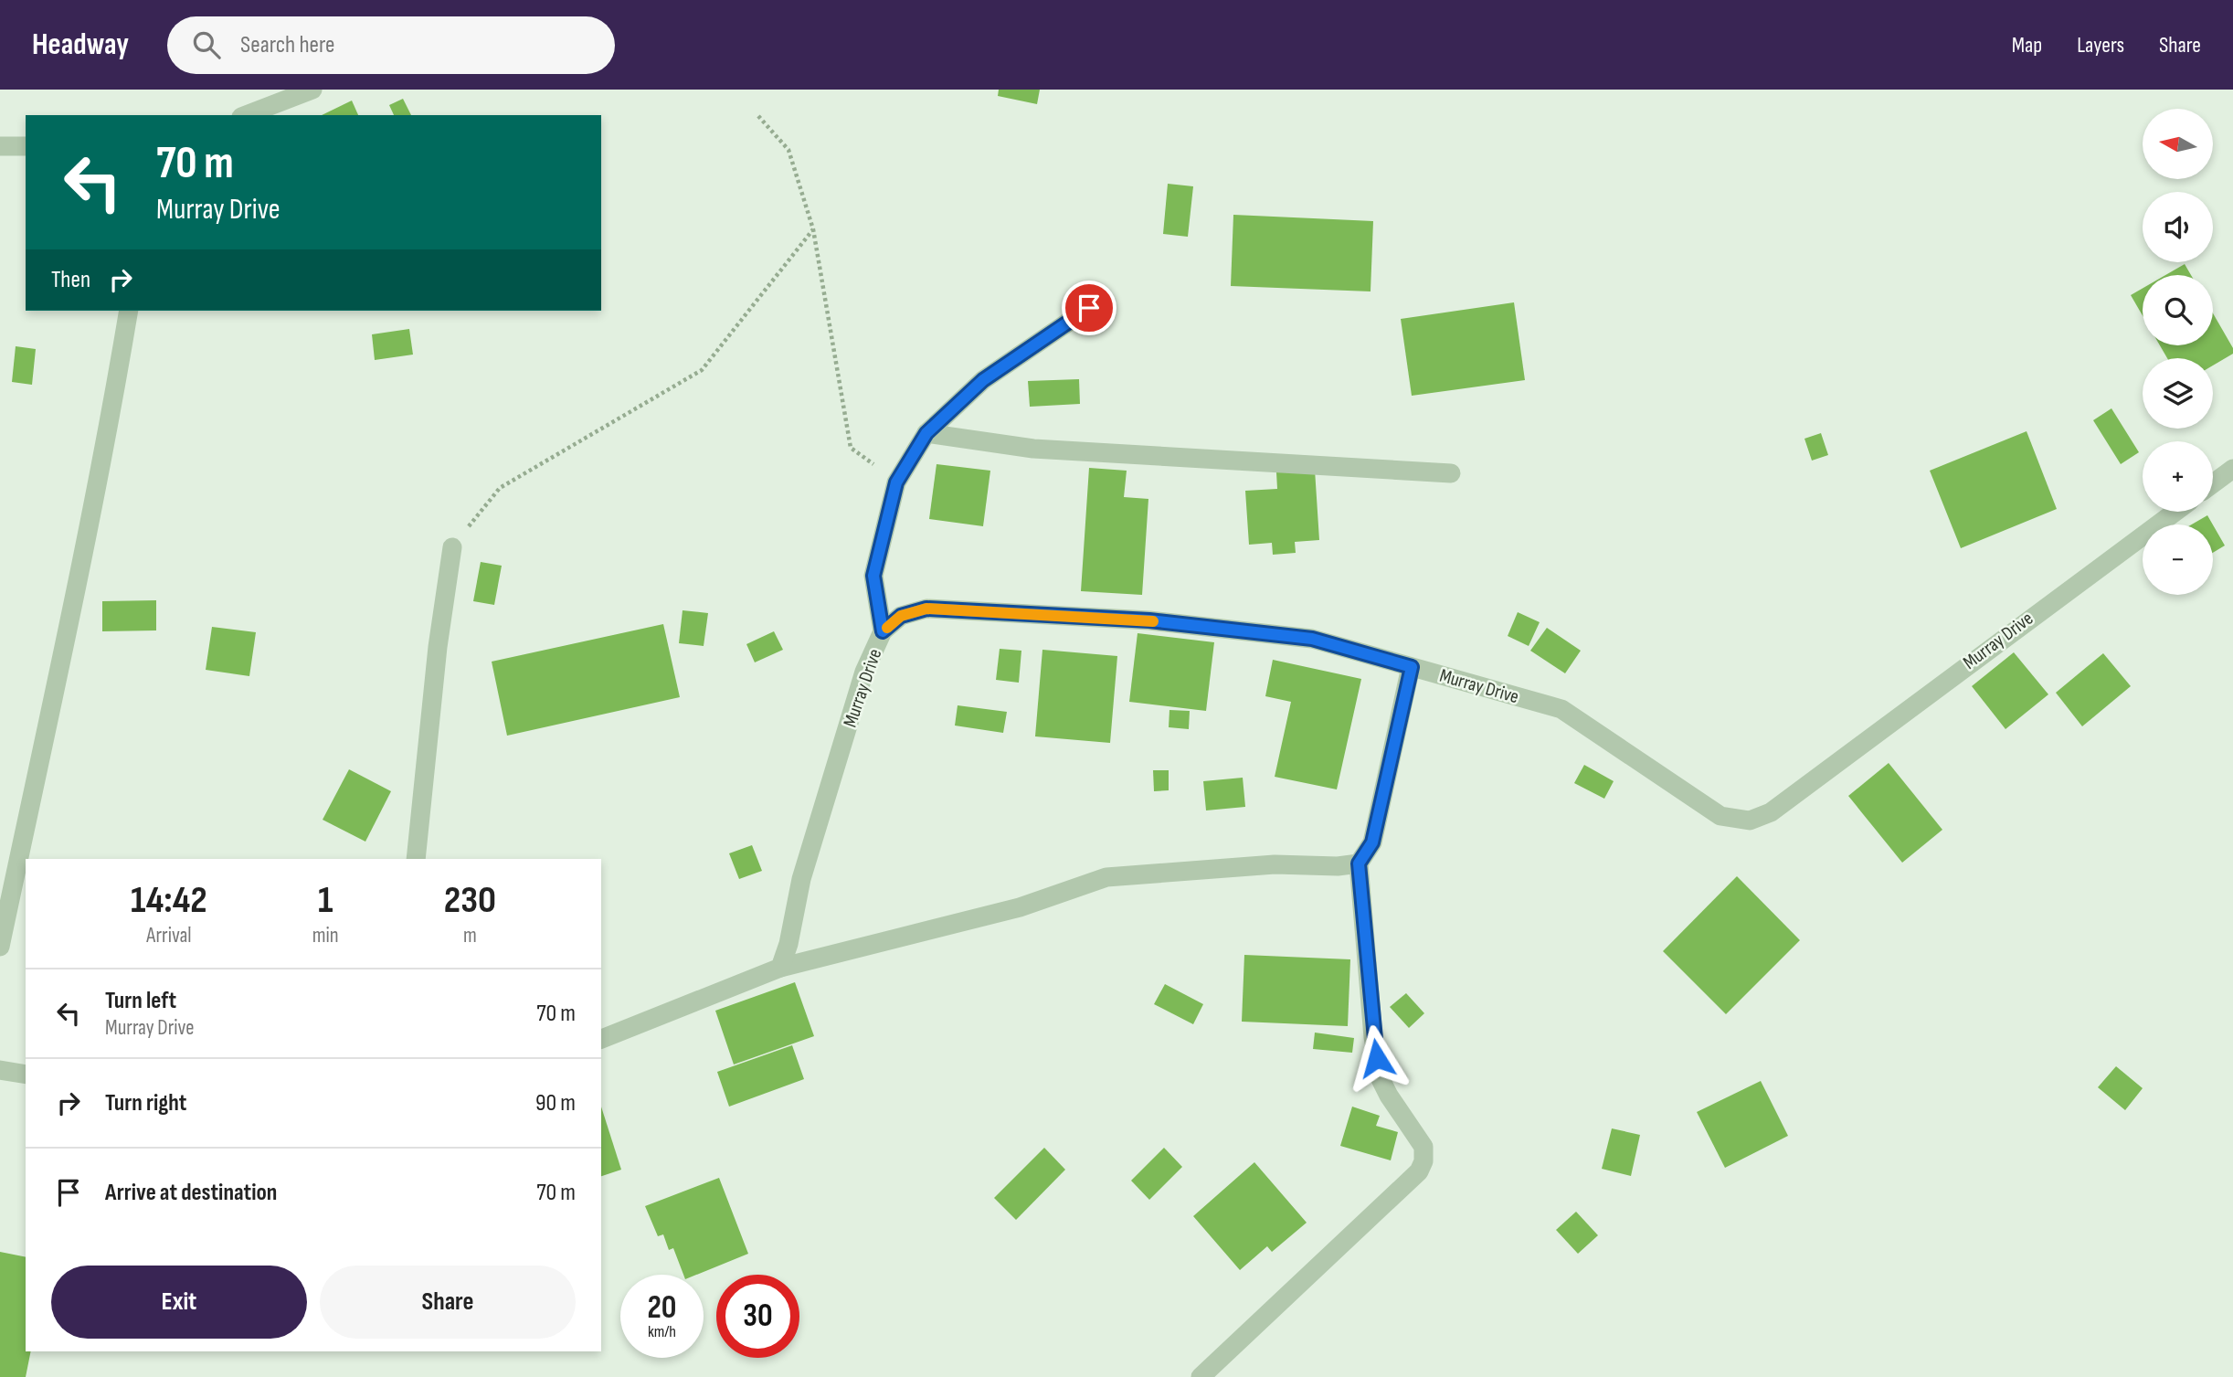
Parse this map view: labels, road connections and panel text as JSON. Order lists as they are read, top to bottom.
{
  "streets": {
    "street": ["Murray Drive"]
  },
  "north": "left",
  "page": {
    "header": "Headway",
    "search": "Search here",
    "nav": ["Map", "Layers", "Share"],
    "map_buttons": ["+", "−"],
    "turn": ["70 m", "Murray Drive"],
    "then": "Then",
    "eta": [
      "14:42",
      "Arrival",
      "1",
      "min",
      "230",
      "m"
    ],
    "list": [
      {
        "name": "Turn left",
        "note": "Murray Drive",
        "value": "70 m"
      },
      {
        "name": "Turn right",
        "value": "90 m"
      },
      {
        "name": "Arrive at destination",
        "value": "70 m"
      }
    ],
    "buttons": ["Exit", "Share"],
    "speed": "20 km/h",
    "limit": "30"
  }
}
